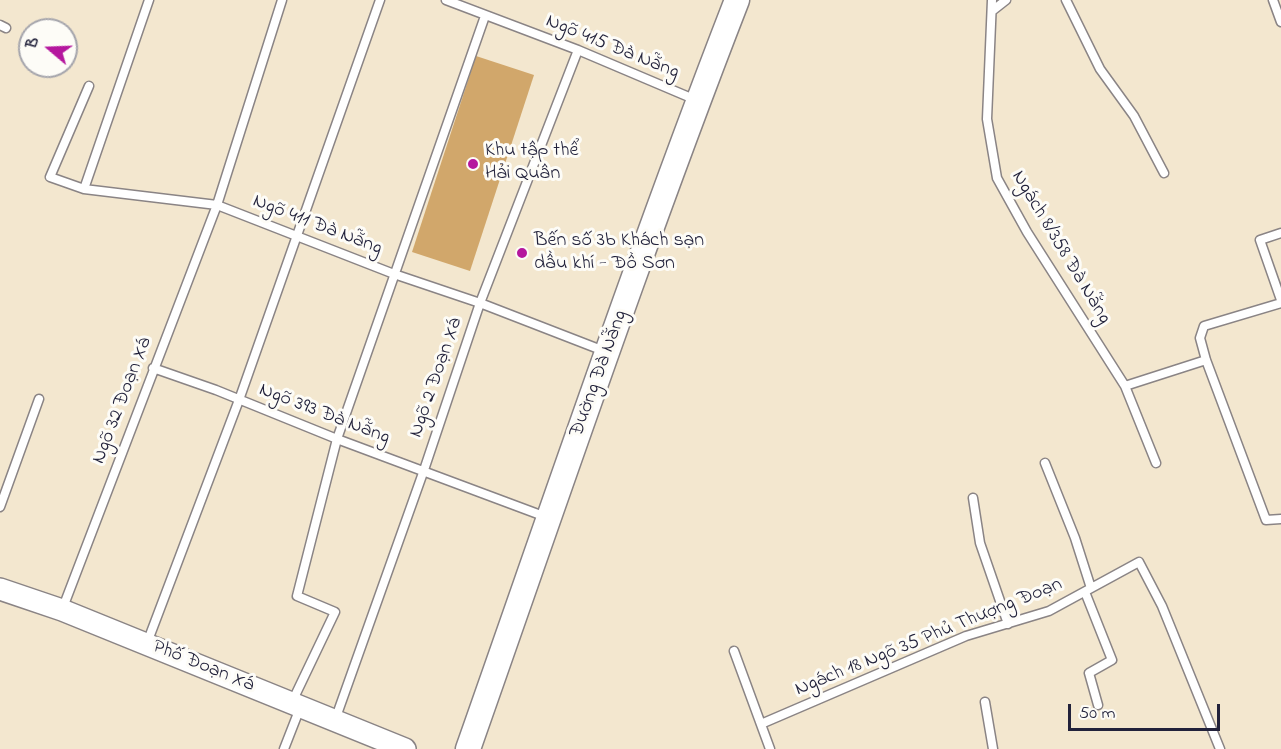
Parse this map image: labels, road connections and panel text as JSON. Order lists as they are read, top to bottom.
{
  "streets": {
    "main road": ["Đường Đà Nẵng"],
    "street": ["Phố Đoạn Xá"],
    "lane": [
      "Ngõ 415 Đà Nẵng",
      "Ngõ 411 Đà Nẵng",
      "Ngách 8/358 Đà Nẵng",
      "Ngõ 2 Đoạn Xá",
      "Ngõ 32 Đoạn Xá",
      "Ngõ 393 Đà Nẵng",
      "Ngách 18 Ngõ 35 Phủ Thượng Đoạn"
    ]
  },
  "crossings": [
    ["Ngõ 415 Đà Nẵng", "Đường Đà Nẵng"],
    ["Ngõ 415 Đà Nẵng", "Ngõ 2 Đoạn Xá"],
    ["Ngõ 411 Đà Nẵng", "Đường Đà Nẵng"],
    ["Ngõ 411 Đà Nẵng", "Ngõ 2 Đoạn Xá"],
    ["Ngõ 411 Đà Nẵng", "Ngõ 32 Đoạn Xá"],
    ["Đường Đà Nẵng", "Ngõ 393 Đà Nẵng"],
    ["Ngõ 2 Đoạn Xá", "Ngõ 393 Đà Nẵng"],
    ["Ngõ 2 Đoạn Xá", "Phố Đoạn Xá"],
    ["Ngõ 32 Đoạn Xá", "Ngõ 393 Đà Nẵng"],
    ["Ngõ 32 Đoạn Xá", "Phố Đoạn Xá"]
  ],
  "places": ["Khu tập thể Hải Quân", "Bến số 3b Khách sạn dầu khí - Đồ Sơn"],
  "scale_bar": "50 m",
  "north": "left"
}
